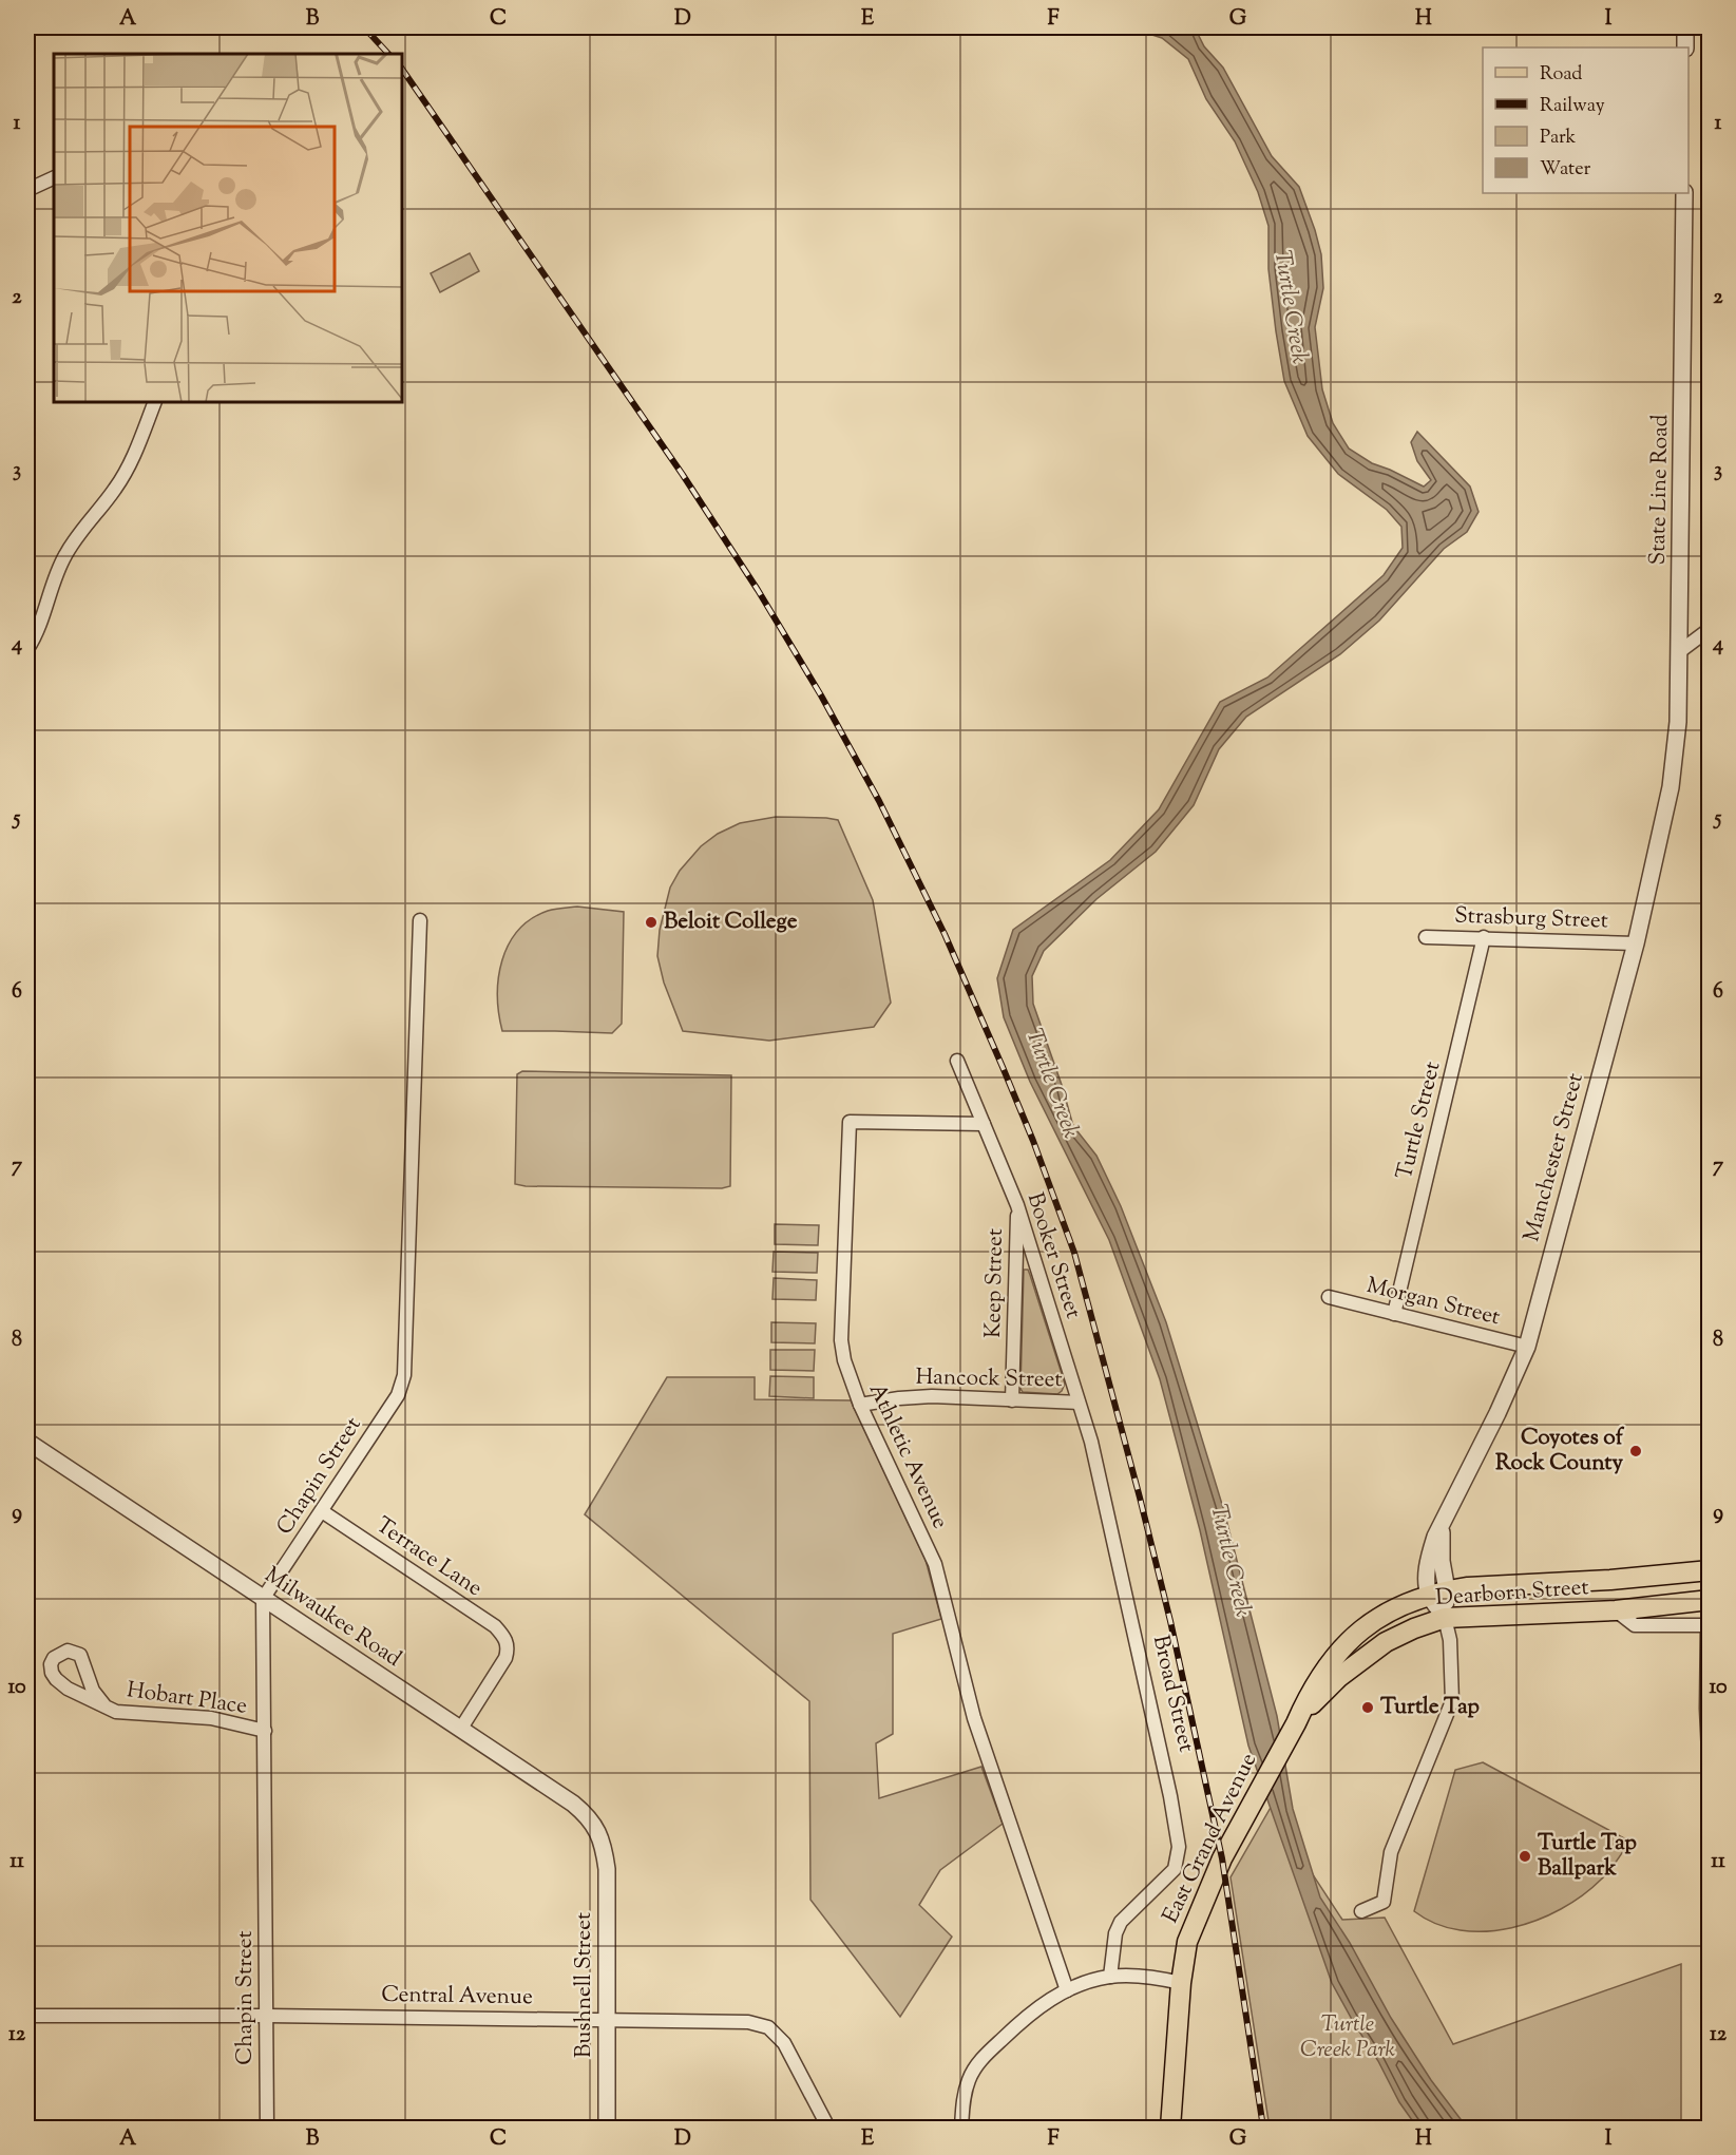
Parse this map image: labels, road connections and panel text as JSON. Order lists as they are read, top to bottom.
{
  "streets": {
    "main road": ["Dearborn Street", "East Grand Avenue"],
    "street": [
      "State Line Road",
      "Strasburg Street",
      "Turtle Street",
      "Manchester Street",
      "Booker Street",
      "Keep Street",
      "Morgan Street",
      "Hancock Street",
      "Athletic Avenue",
      "Chapin Street",
      "Terrace Lane",
      "Milwaukee Road",
      "Broad Street",
      "Hobart Place",
      "Bushnell Street",
      "Central Avenue"
    ]
  },
  "crossings": [
    ["State Line Road", "Manchester Street"],
    ["Strasburg Street", "Turtle Street"],
    ["Strasburg Street", "Manchester Street"],
    ["Turtle Street", "Morgan Street"],
    ["Manchester Street", "Morgan Street"],
    ["Manchester Street", "Dearborn Street"],
    ["Booker Street", "Keep Street"],
    ["Booker Street", "Hancock Street"],
    ["Booker Street", "Athletic Avenue"],
    ["Booker Street", "Broad Street"],
    ["Keep Street", "Hancock Street"],
    ["Hancock Street", "Athletic Avenue"],
    ["Hancock Street", "Broad Street"],
    ["Chapin Street", "Terrace Lane"],
    ["Chapin Street", "Milwaukee Road"],
    ["Chapin Street", "Hobart Place"],
    ["Chapin Street", "Central Avenue"],
    ["Terrace Lane", "Milwaukee Road"],
    ["Dearborn Street", "East Grand Avenue"],
    ["Milwaukee Road", "Bushnell Street"],
    ["Bushnell Street", "Central Avenue"]
  ],
  "water": ["Turtle Creek"],
  "parks": ["Turtle Creek Park"],
  "places": [
    "Beloit College",
    "Coyotes of Rock County",
    "Turtle Tap",
    "Turtle Tap Ballpark"
  ],
  "legend": [
    "Road",
    "Railway",
    "Park",
    "Water"
  ],
  "grid": {
    "columns": [
      "A",
      "B",
      "C",
      "D",
      "E",
      "F",
      "G",
      "H",
      "I"
    ],
    "rows": [
      "1",
      "2",
      "3",
      "4",
      "5",
      "6",
      "7",
      "8",
      "9",
      "10",
      "11",
      "12"
    ]
  }
}
